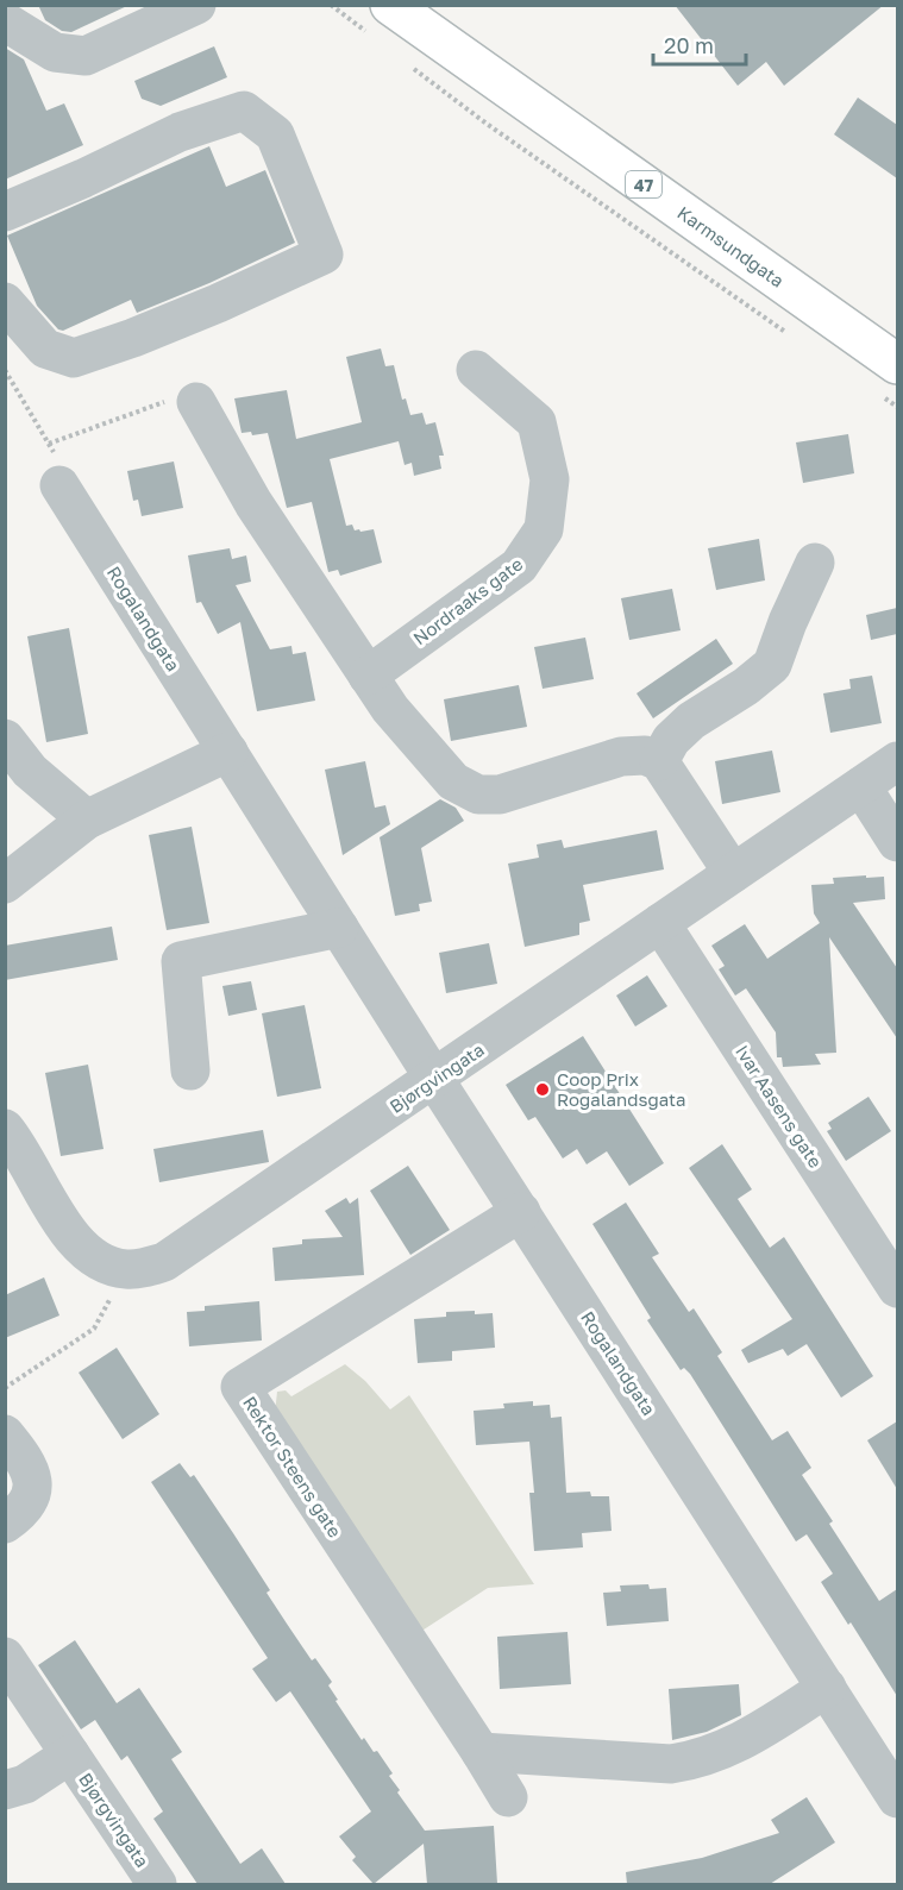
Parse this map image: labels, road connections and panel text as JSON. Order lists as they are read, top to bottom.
{
  "streets": {
    "main road": ["47", "Karmsundgata"],
    "street": [
      "Nordraaks gate",
      "Rogalandgata",
      "Bjørgvingata",
      "Ivar Aasens gate",
      "Rektor Steens gate"
    ]
  },
  "crossings": [
    ["Rogalandgata", "Bjørgvingata"],
    ["Rogalandgata", "Rektor Steens gate"],
    ["Bjørgvingata", "Ivar Aasens gate"]
  ],
  "places": ["Coop Prix Rogalandsgata"],
  "scale_bar": "20 m"
}
